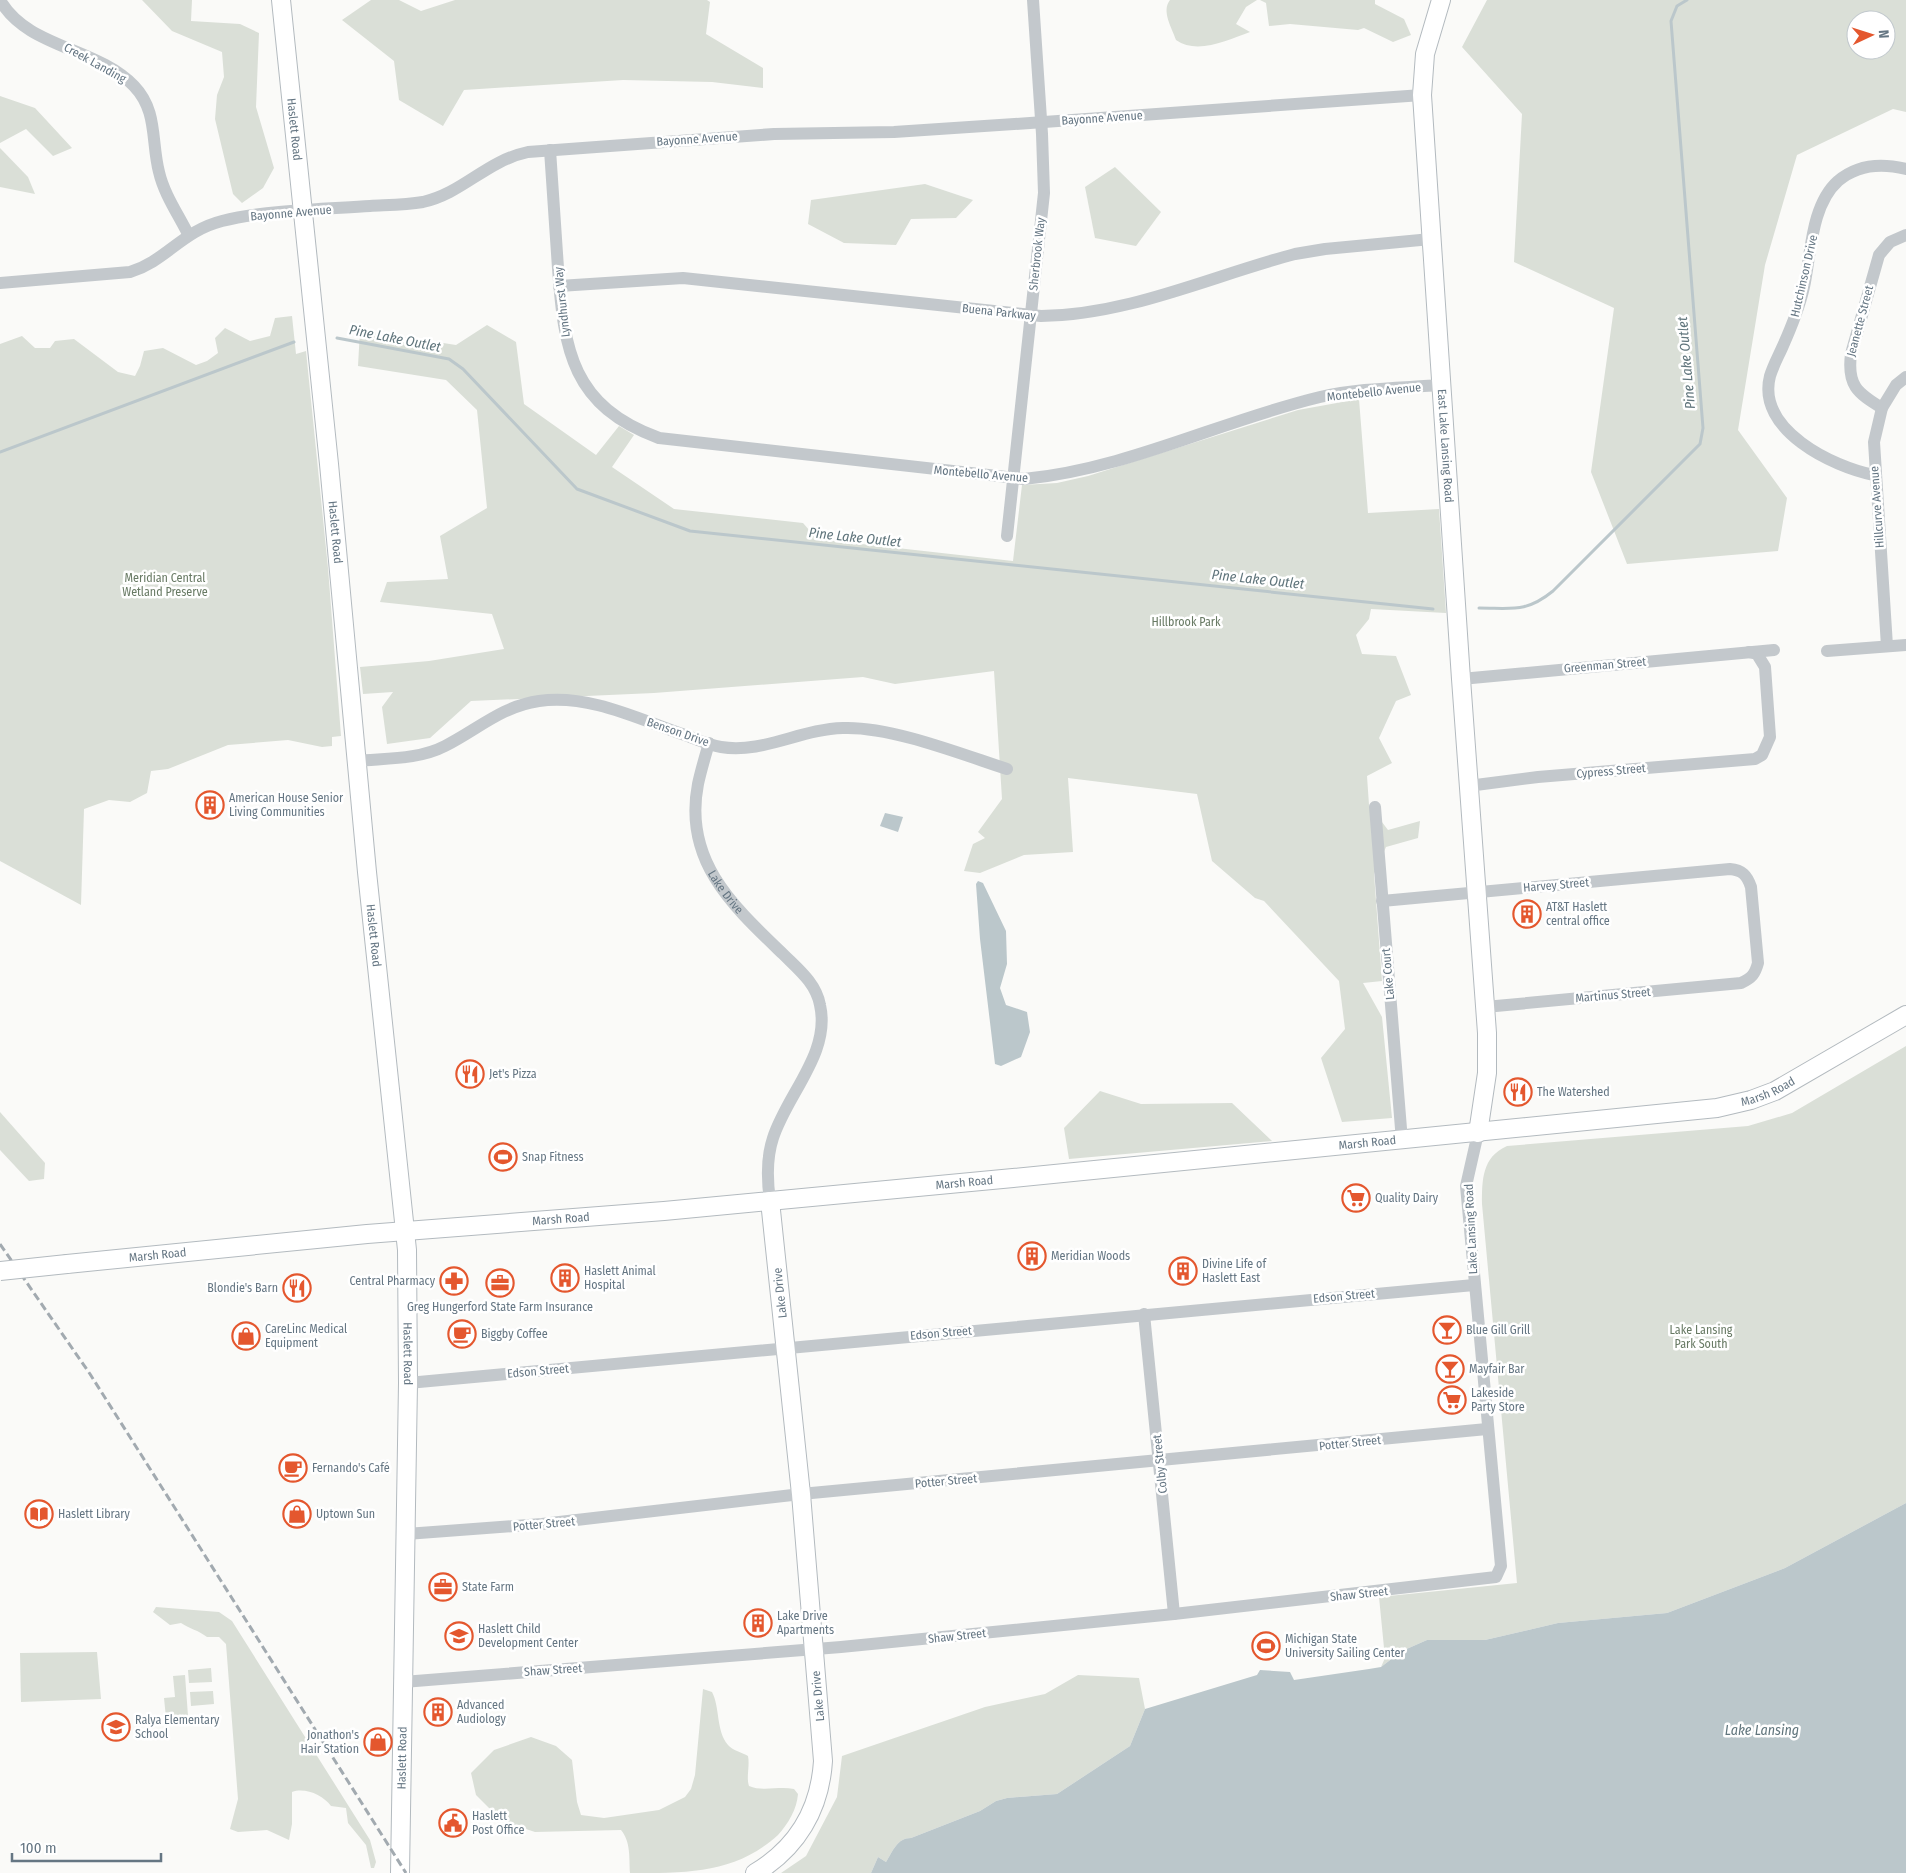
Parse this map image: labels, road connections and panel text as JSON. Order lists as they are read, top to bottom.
{
  "streets": {
    "main road": [
      "Haslett Road",
      "East Lake Lansing Road",
      "Lake Drive",
      "Marsh Road",
      "Lake Lansing Road"
    ],
    "street": [
      "Creek Landing",
      "Bayonne Avenue",
      "Sherbrook Way",
      "Hutchinson Drive",
      "Lyndhurst Way",
      "Buena Parkway",
      "Jeanette Street",
      "Montebello Avenue",
      "Hillcurve Avenue",
      "Greenman Street",
      "Benson Drive",
      "Cypress Street",
      "Harvey Street",
      "Lake Court",
      "Martinus Street",
      "Edson Street",
      "Potter Street",
      "Colby Street",
      "Shaw Street"
    ]
  },
  "crossings": [
    ["Creek Landing", "Bayonne Avenue"],
    ["Bayonne Avenue", "Haslett Road"],
    ["Bayonne Avenue", "Sherbrook Way"],
    ["Bayonne Avenue", "Lyndhurst Way"],
    ["Bayonne Avenue", "East Lake Lansing Road"],
    ["Haslett Road", "Benson Drive"],
    ["Haslett Road", "Marsh Road"],
    ["Haslett Road", "Edson Street"],
    ["Haslett Road", "Potter Street"],
    ["Haslett Road", "Shaw Street"],
    ["Sherbrook Way", "Buena Parkway"],
    ["Sherbrook Way", "Montebello Avenue"],
    ["Hutchinson Drive", "Hillcurve Avenue"],
    ["Lyndhurst Way", "Buena Parkway"],
    ["Lyndhurst Way", "Montebello Avenue"],
    ["Buena Parkway", "East Lake Lansing Road"],
    ["Jeanette Street", "Hillcurve Avenue"],
    ["Montebello Avenue", "East Lake Lansing Road"],
    ["East Lake Lansing Road", "Greenman Street"],
    ["East Lake Lansing Road", "Cypress Street"],
    ["East Lake Lansing Road", "Harvey Street"],
    ["East Lake Lansing Road", "Lake Lansing Road"],
    ["Greenman Street", "Cypress Street"],
    ["Benson Drive", "Lake Drive"],
    ["Harvey Street", "Lake Court"],
    ["Harvey Street", "Martinus Street"],
    ["Harvey Street", "Lake Lansing Road"],
    ["Lake Drive", "Marsh Road"],
    ["Lake Drive", "Edson Street"],
    ["Lake Drive", "Potter Street"],
    ["Lake Drive", "Shaw Street"],
    ["Lake Court", "Marsh Road"],
    ["Martinus Street", "Lake Lansing Road"],
    ["Marsh Road", "Lake Lansing Road"],
    ["Lake Lansing Road", "Edson Street"],
    ["Lake Lansing Road", "Potter Street"],
    ["Lake Lansing Road", "Shaw Street"],
    ["Edson Street", "Colby Street"],
    ["Potter Street", "Colby Street"],
    ["Colby Street", "Shaw Street"]
  ],
  "water": ["Pine Lake Outlet", "Lake Lansing"],
  "parks": ["Meridian Central Wetland Preserve", "Hillbrook Park", "Lake Lansing Park South"],
  "places": {
    "building": [
      "American House Senior Living Communities",
      "AT&T Haslett central office",
      "Meridian Woods",
      "Divine Life of Haslett East",
      "Haslett Animal Hospital",
      "Lake Drive Apartments",
      "Advanced Audiology"
    ],
    "restaurant": ["Jet's Pizza", "The Watershed", "Blondie's Barn"],
    "sports": ["Snap Fitness", "Michigan State University Sailing Center"],
    "supermarket": ["Quality Dairy", "Lakeside Party Store"],
    "pharmacy": ["Central Pharmacy"],
    "office": ["Greg Hungerford State Farm Insurance", "State Farm"],
    "bar": ["Blue Gill Grill", "Mayfair Bar"],
    "cafe": ["Biggby Coffee", "Fernando's Café"],
    "shop": ["CareLinc Medical Equipment", "Uptown Sun", "Jonathon's Hair Station"],
    "library": ["Haslett Library"],
    "school or university": ["Haslett Child Development Center", "Ralya Elementary School"],
    "public building": ["Haslett Post Office"]
  },
  "scale_bar": "100 m",
  "north": "right"
}
